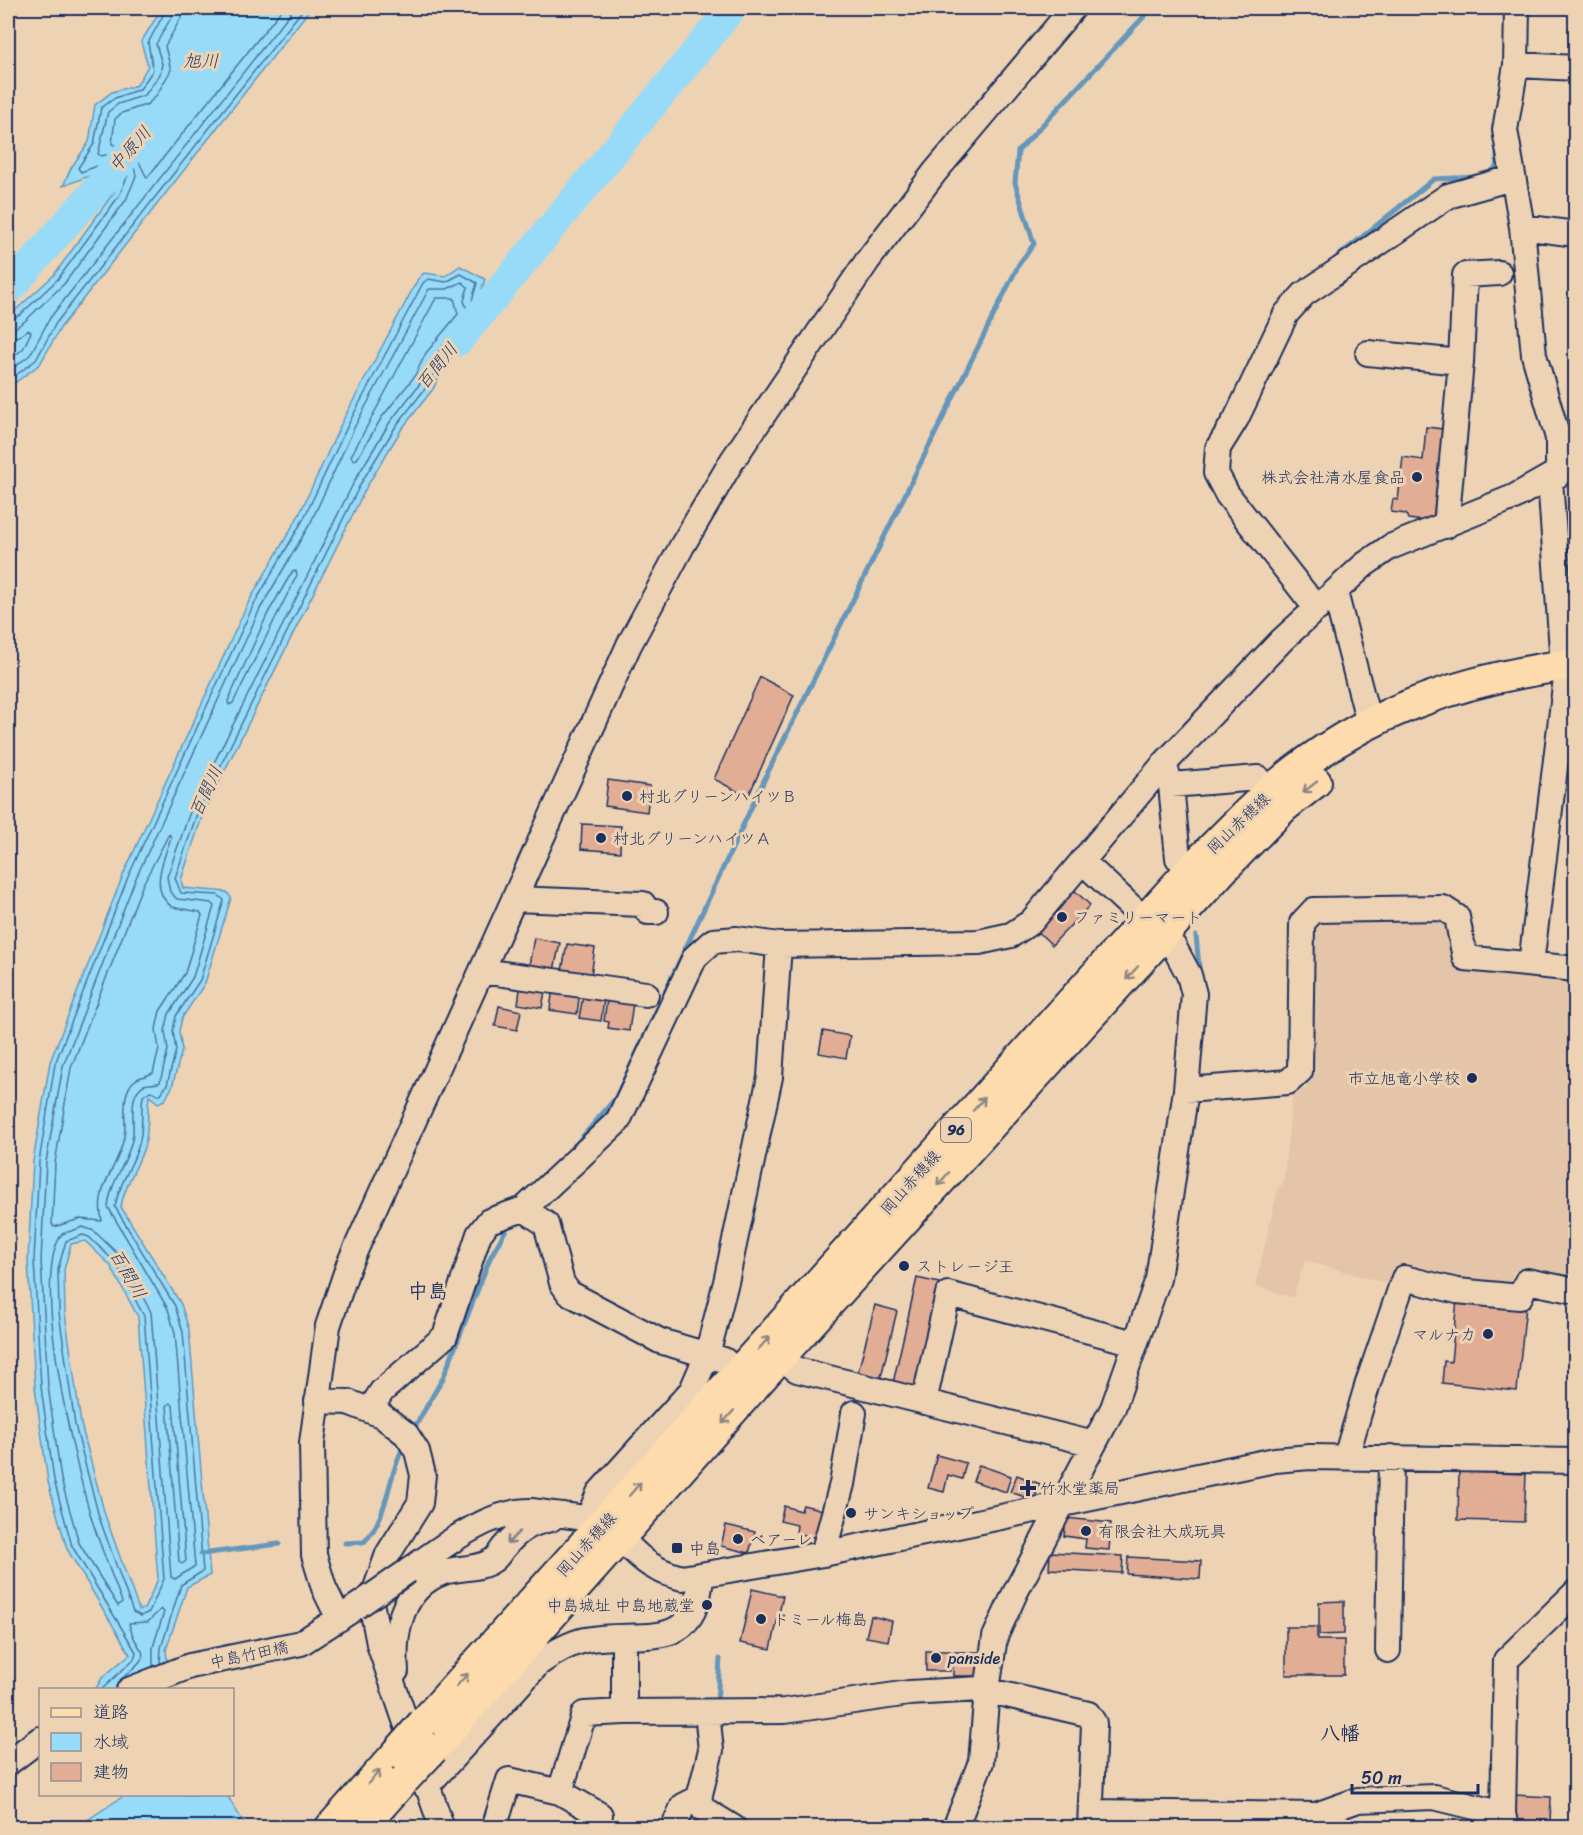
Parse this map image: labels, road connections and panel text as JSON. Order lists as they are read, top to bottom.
{
  "streets": {
    "main road": ["岡山赤穂線", "96"],
    "street": ["中島竹田橋"]
  },
  "districts": ["中島", "八幡"],
  "water": ["旭川", "中原川", "百間川"],
  "places": {
    "other": [
      "株式会社清水屋食品",
      "村北グリーンハイツＢ",
      "村北グリーンハイツＡ",
      "ファミリーマート",
      "市立旭竜小学校",
      "ストレージ王",
      "マルナカ",
      "サンキショップ",
      "有限会社大成玩具",
      "ベアーレ",
      "中島城址 中島地蔵堂",
      "ドミール梅島",
      "panside"
    ],
    "health": ["竹水堂薬局"],
    "transit": ["中島"]
  },
  "legend": ["道路", "水域", "建物"],
  "scale_bar": "50 m"
}
